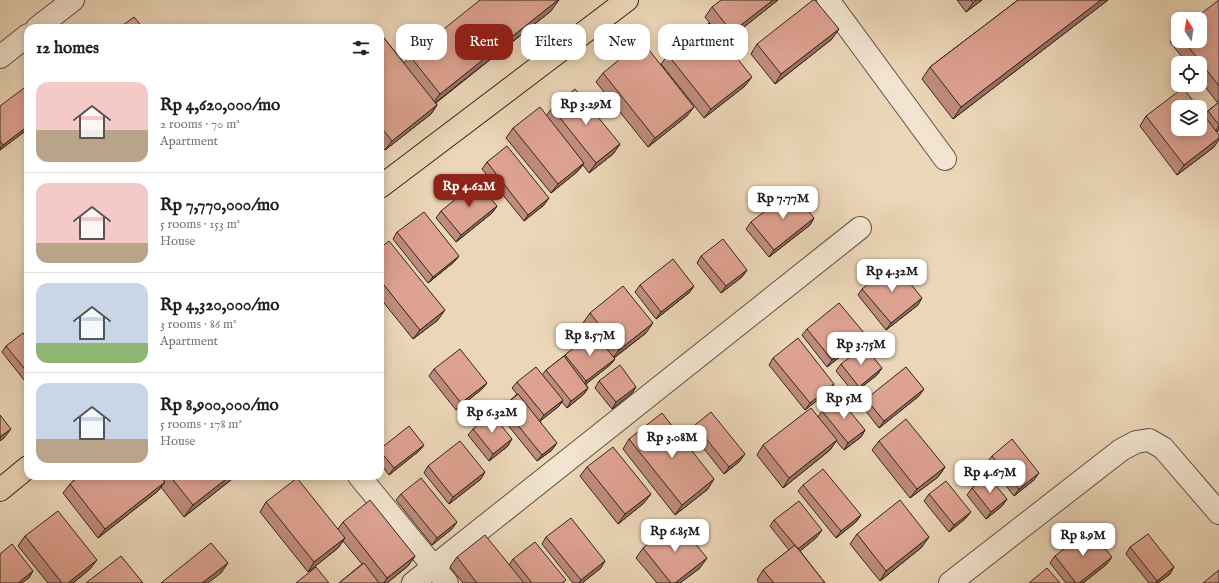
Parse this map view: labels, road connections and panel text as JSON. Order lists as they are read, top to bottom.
{
  "north": "top",
  "page": {
    "chip": [
      "Buy",
      "Rent",
      "Filters",
      "New",
      "Apartment"
    ],
    "heading": "12 homes",
    "list": [
      {
        "name": "Rp 4,620,000/mo",
        "note": "2 rooms · 70 m² · Apartment"
      },
      {
        "name": "Rp 7,770,000/mo",
        "note": "5 rooms · 153 m² · House"
      },
      {
        "name": "Rp 4,320,000/mo",
        "note": "3 rooms · 86 m² · Apartment"
      },
      {
        "name": "Rp 8,900,000/mo",
        "note": "5 rooms · 178 m² · House"
      }
    ],
    "price": [
      "Rp 3.29M",
      "Rp 4.62M",
      "Rp 7.77M",
      "Rp 4.32M",
      "Rp 8.57M",
      "Rp 3.75M",
      "Rp 5M",
      "Rp 6.32M",
      "Rp 3.08M",
      "Rp 4.67M",
      "Rp 6.85M",
      "Rp 8.9M"
    ]
  }
}
